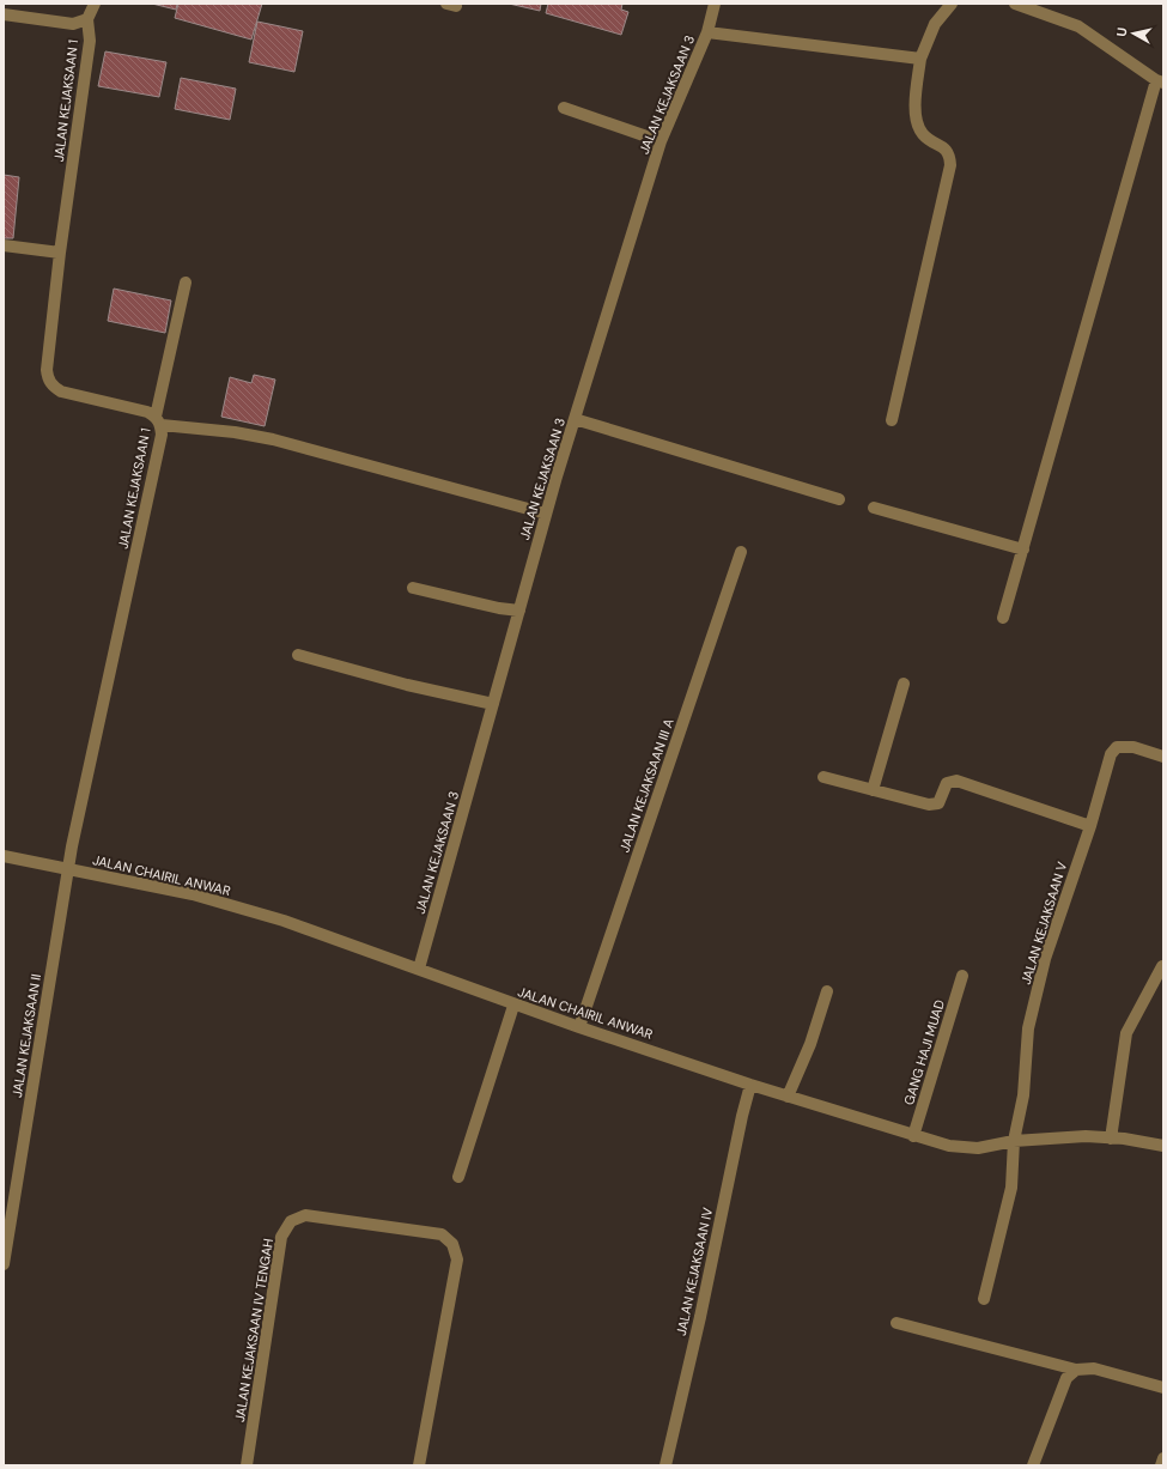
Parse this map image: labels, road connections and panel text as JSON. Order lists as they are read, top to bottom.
{
  "streets": {
    "street": [
      "JALAN KEJAKSAAN 3",
      "JALAN KEJAKSAAN 1",
      "JALAN KEJAKSAAN III A",
      "JALAN CHAIRIL ANWAR",
      "JALAN KEJAKSAAN V",
      "JALAN KEJAKSAAN II",
      "GANG HAJI MUAD",
      "JALAN KEJAKSAAN IV",
      "JALAN KEJAKSAAN IV TENGAH"
    ]
  },
  "crossings": [
    ["JALAN KEJAKSAAN 3", "JALAN CHAIRIL ANWAR"],
    ["JALAN KEJAKSAAN 1", "JALAN CHAIRIL ANWAR"],
    ["JALAN KEJAKSAAN 1", "JALAN KEJAKSAAN II"],
    ["JALAN KEJAKSAAN III A", "JALAN CHAIRIL ANWAR"],
    ["JALAN CHAIRIL ANWAR", "JALAN KEJAKSAAN V"],
    ["JALAN CHAIRIL ANWAR", "JALAN KEJAKSAAN II"],
    ["JALAN CHAIRIL ANWAR", "GANG HAJI MUAD"],
    ["JALAN CHAIRIL ANWAR", "JALAN KEJAKSAAN IV"]
  ],
  "north": "left"
}
